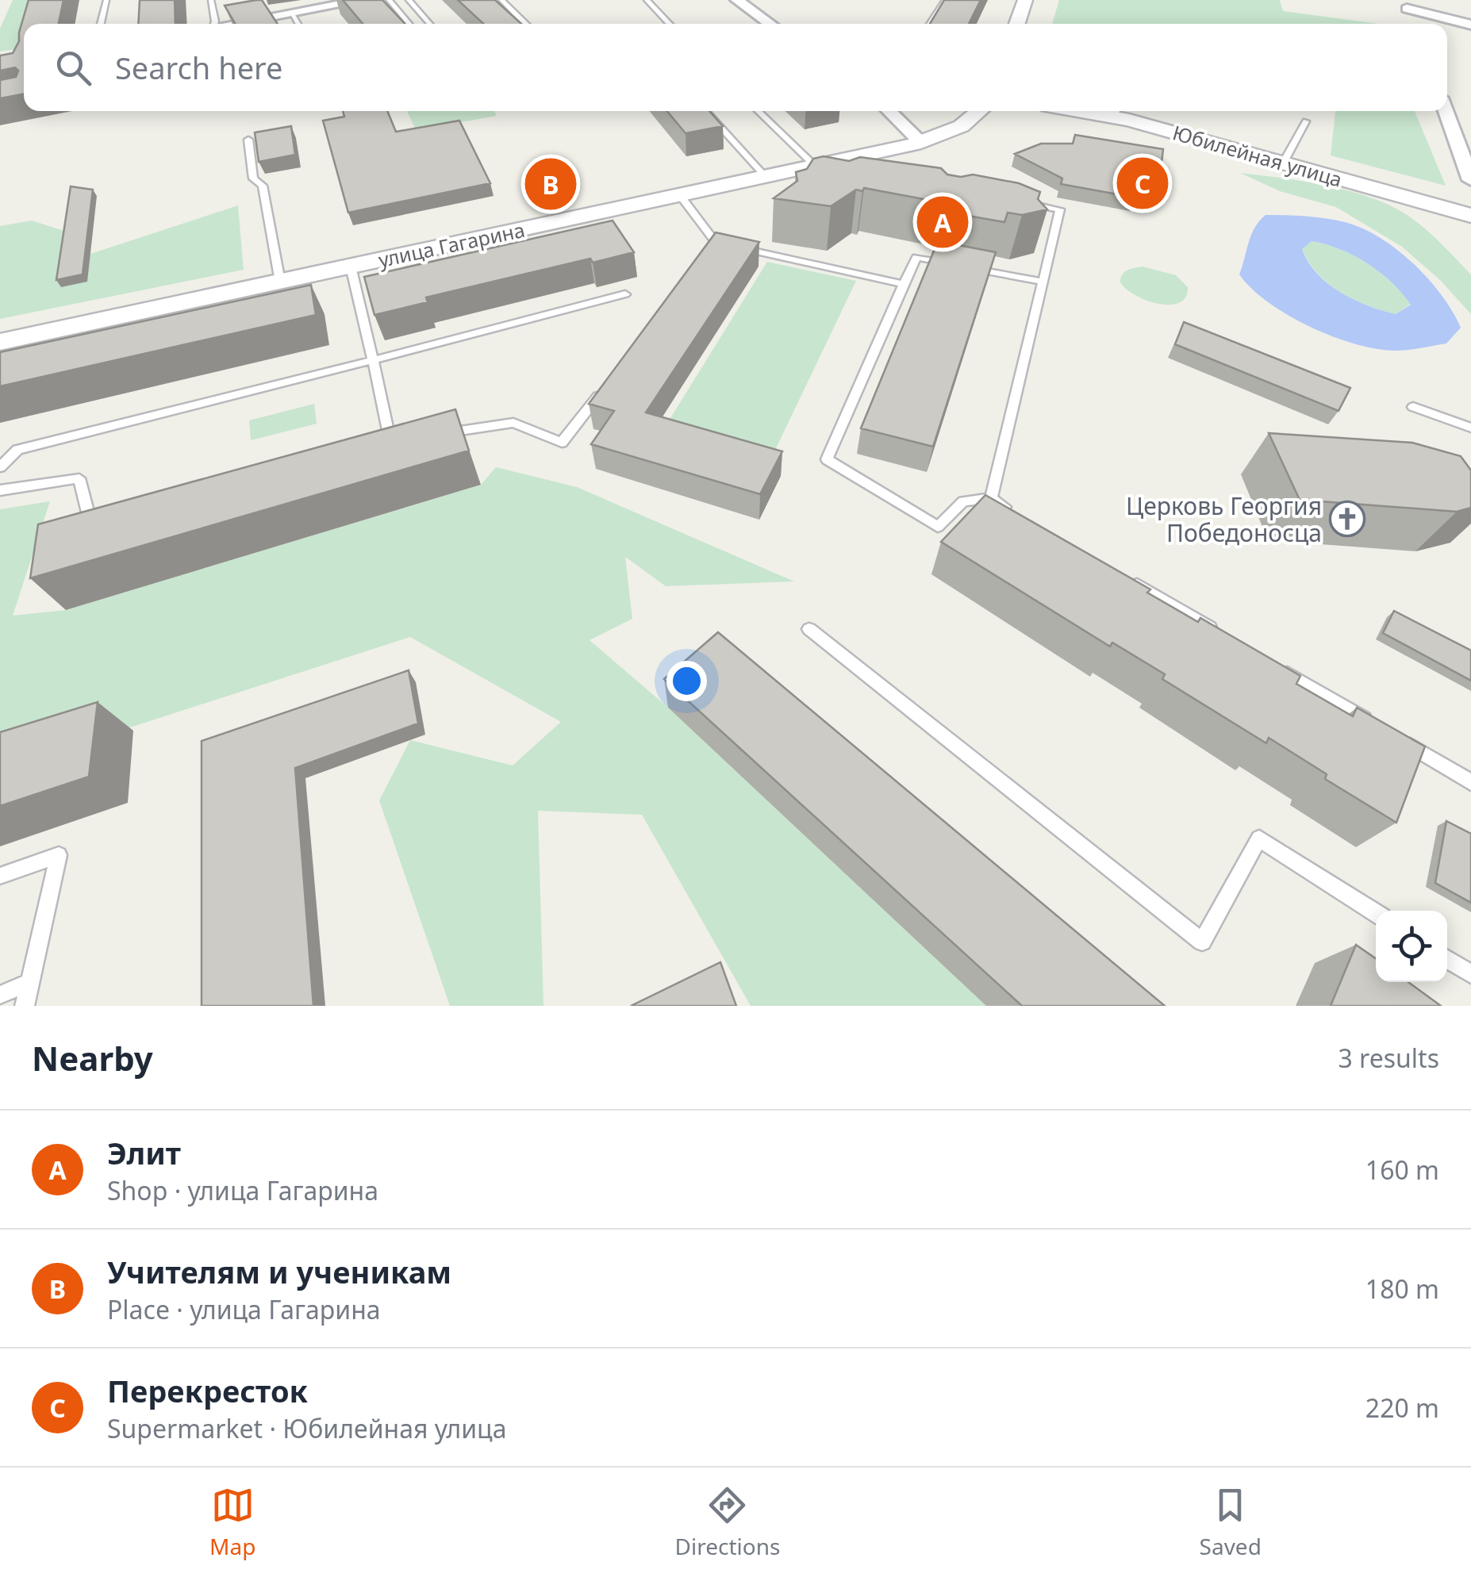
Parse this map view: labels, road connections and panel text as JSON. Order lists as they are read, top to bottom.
{
  "streets": {
    "street": ["Юбилейная улица", "улица Гагарина"]
  },
  "places": {
    "church": ["Церковь Георгия Победоносца"]
  },
  "page": {
    "search": "Search here",
    "pins": ["C", "B", "A"],
    "heading": ["Nearby", "3 results"],
    "list": [
      {
        "mark": "A",
        "name": "Элит",
        "note": "Shop · улица Гагарина",
        "value": "160 m"
      },
      {
        "mark": "B",
        "name": "Учителям и ученикам",
        "note": "Place · улица Гагарина",
        "value": "180 m"
      },
      {
        "mark": "C",
        "name": "Перекресток",
        "note": "Supermarket · Юбилейная улица",
        "value": "220 m"
      }
    ],
    "nav": ["Map", "Directions", "Saved"]
  }
}
